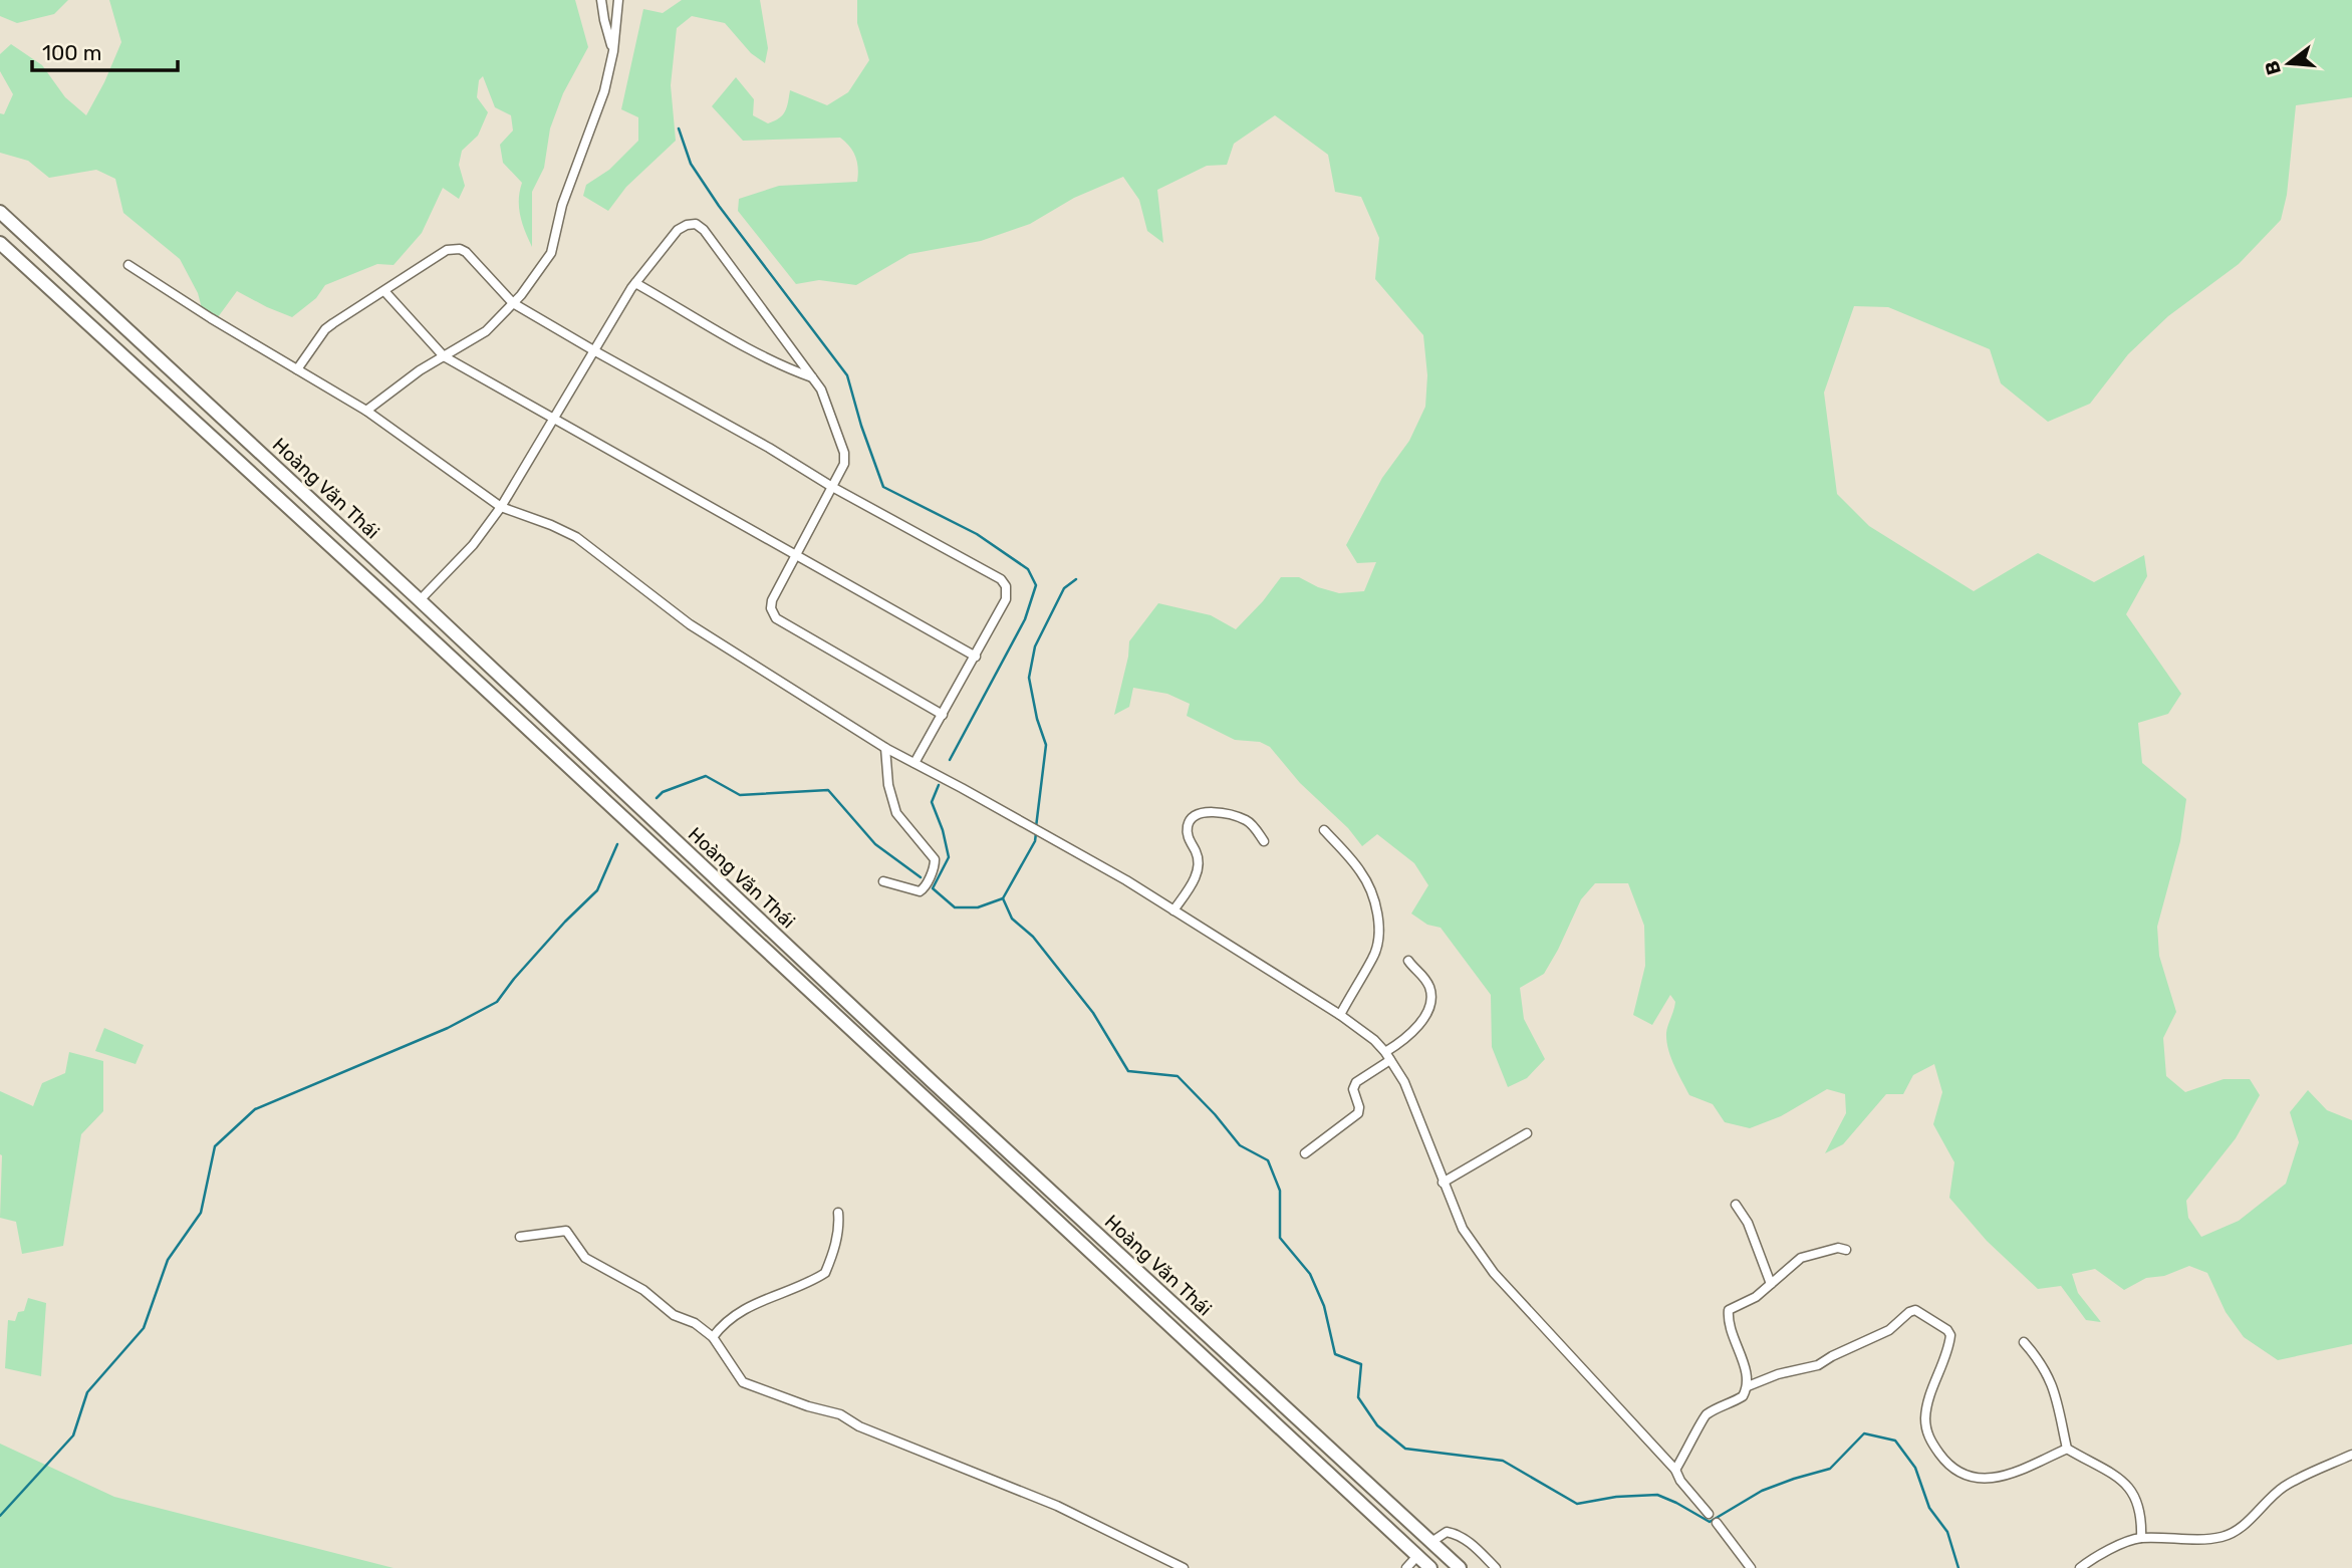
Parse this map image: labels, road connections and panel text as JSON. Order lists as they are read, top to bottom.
{
  "streets": {
    "main road": ["Hoàng Văn Thái"]
  },
  "scale_bar": "100 m",
  "north": "left"
}
